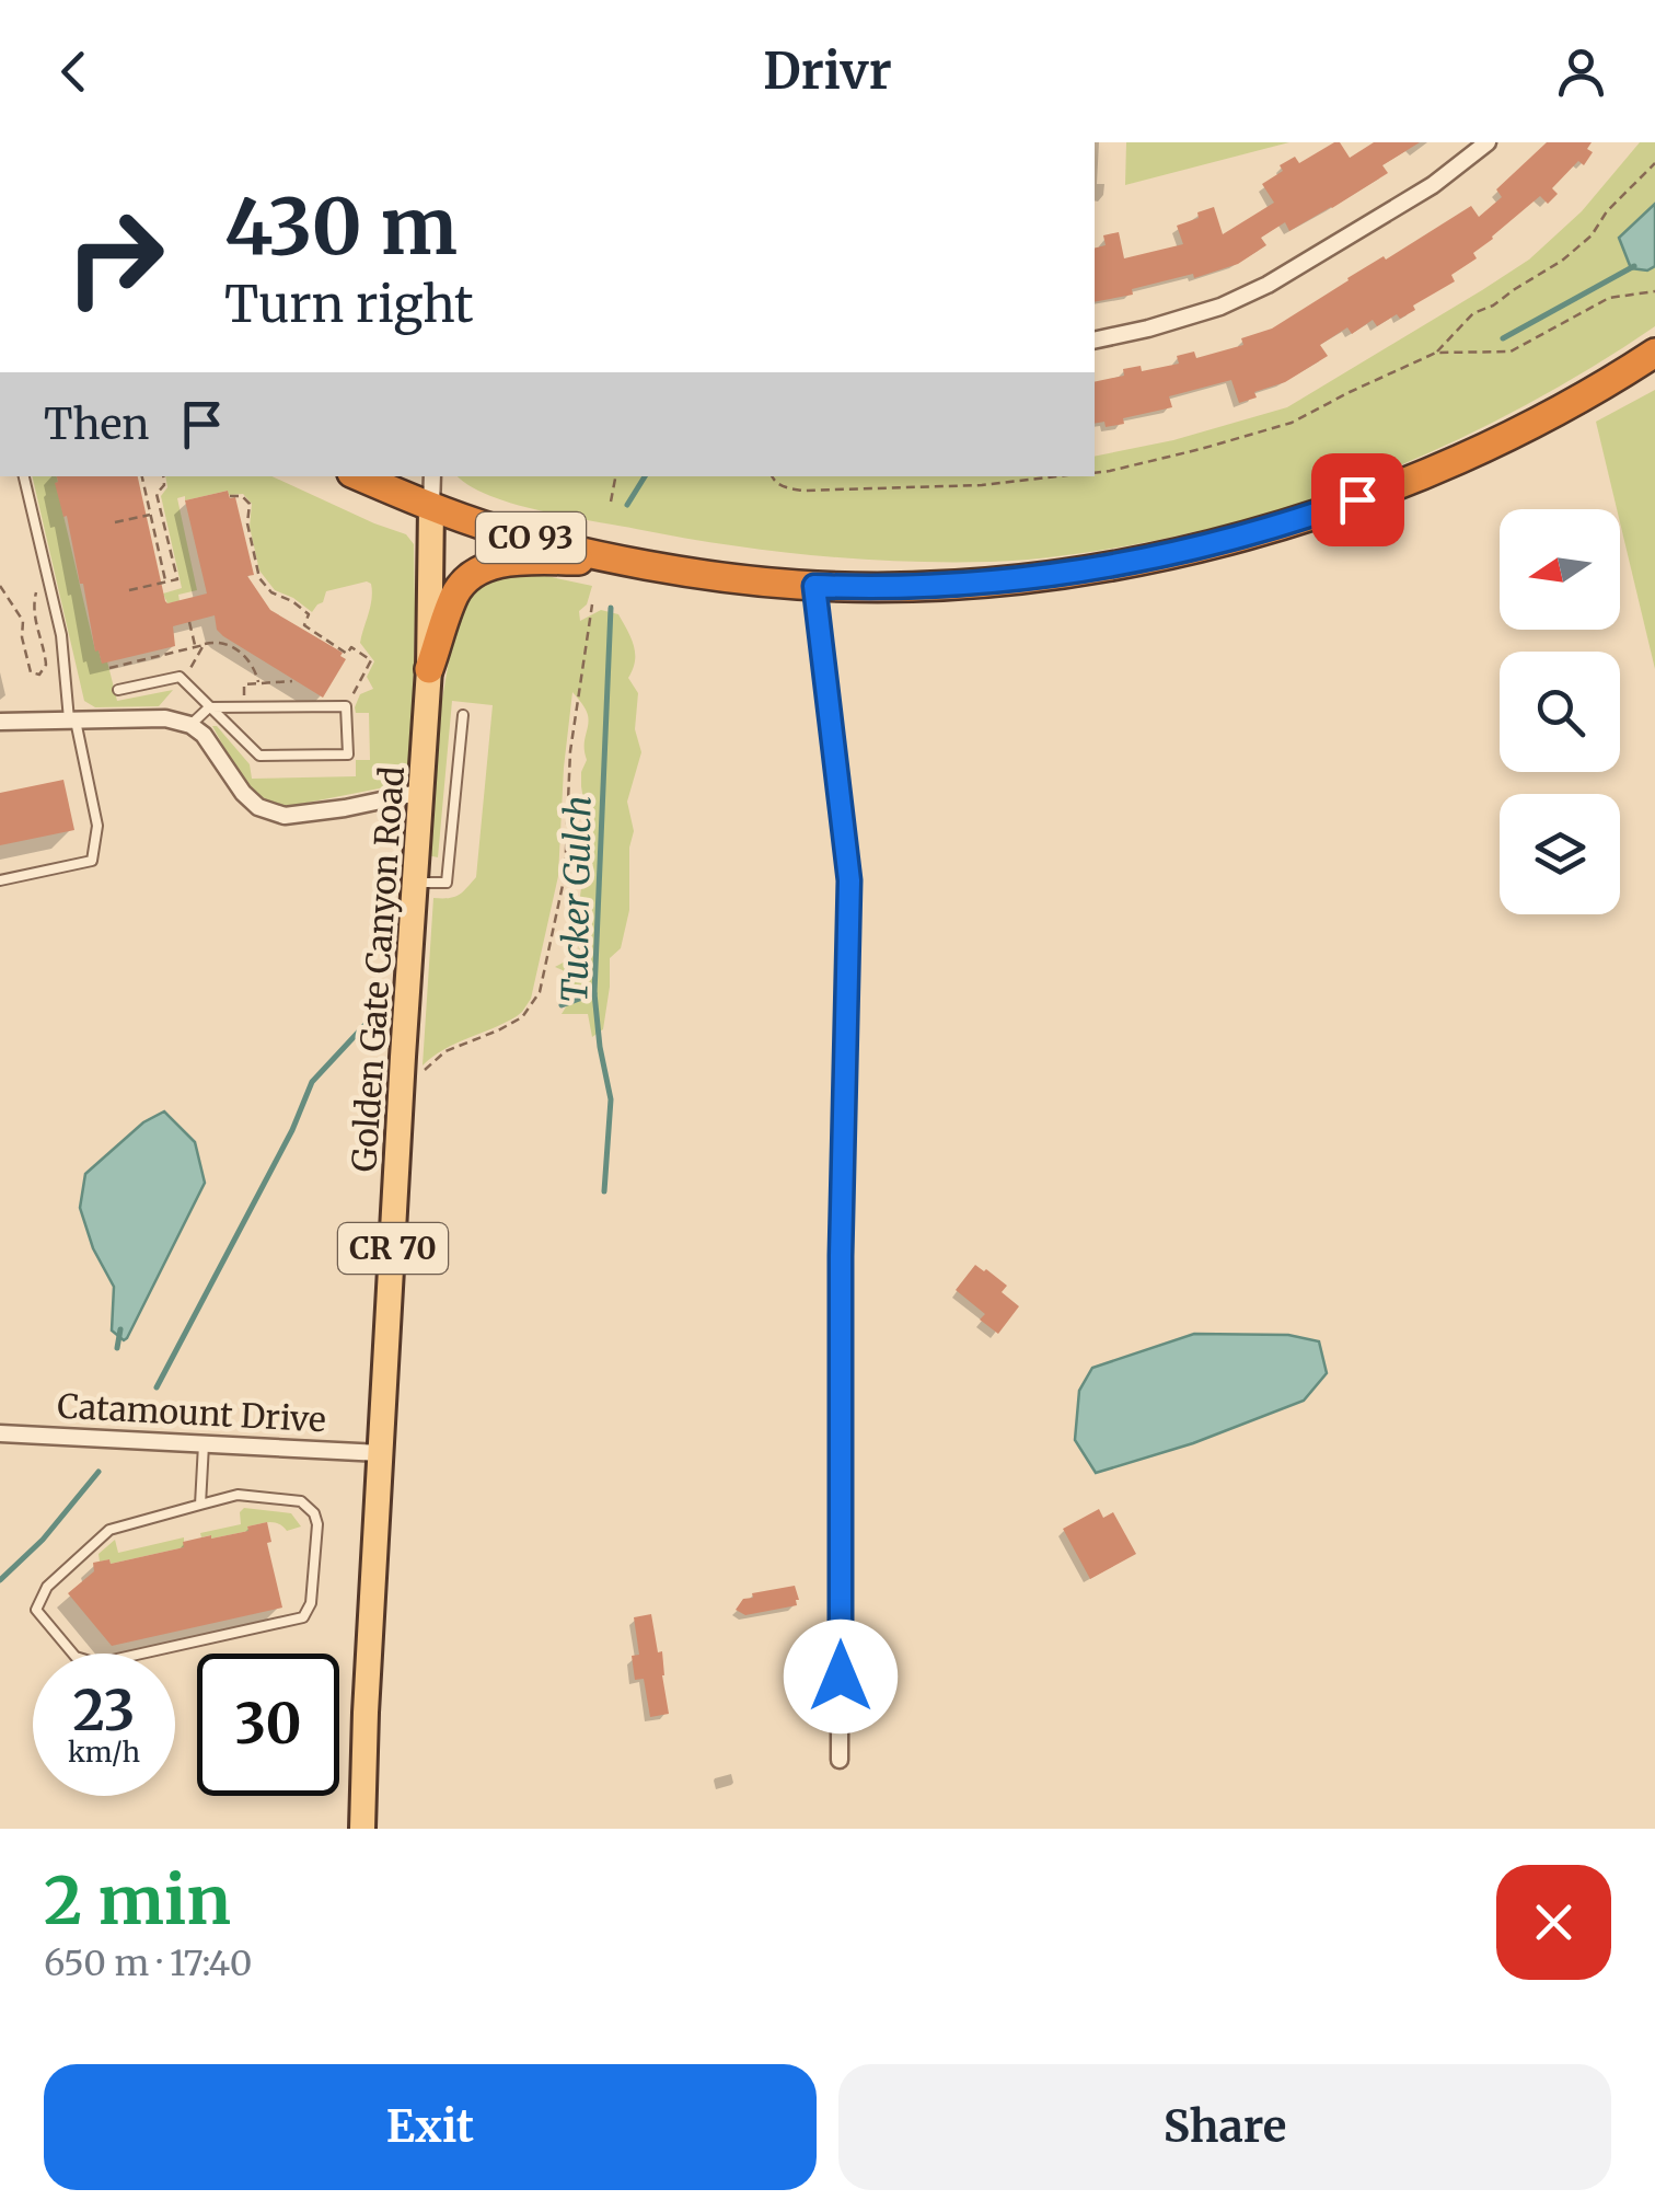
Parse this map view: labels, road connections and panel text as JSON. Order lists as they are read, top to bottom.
{
  "streets": {
    "highway": ["CO 93"],
    "main road": ["Golden Gate Canyon Road", "CR 70"],
    "street": ["Catamount Drive"]
  },
  "crossings": [
    ["CO 93", "Golden Gate Canyon Road"],
    ["Golden Gate Canyon Road", "Catamount Drive"]
  ],
  "water": ["Tucker Gulch"],
  "north": "left",
  "page": {
    "header": "Drivr",
    "turn": ["430 m", "Turn right"],
    "then": "Then",
    "speed": "23 km/h",
    "limit": "30",
    "heading": ["2 min", "650 m · 17:40"],
    "buttons": ["Exit", "Share"]
  }
}
